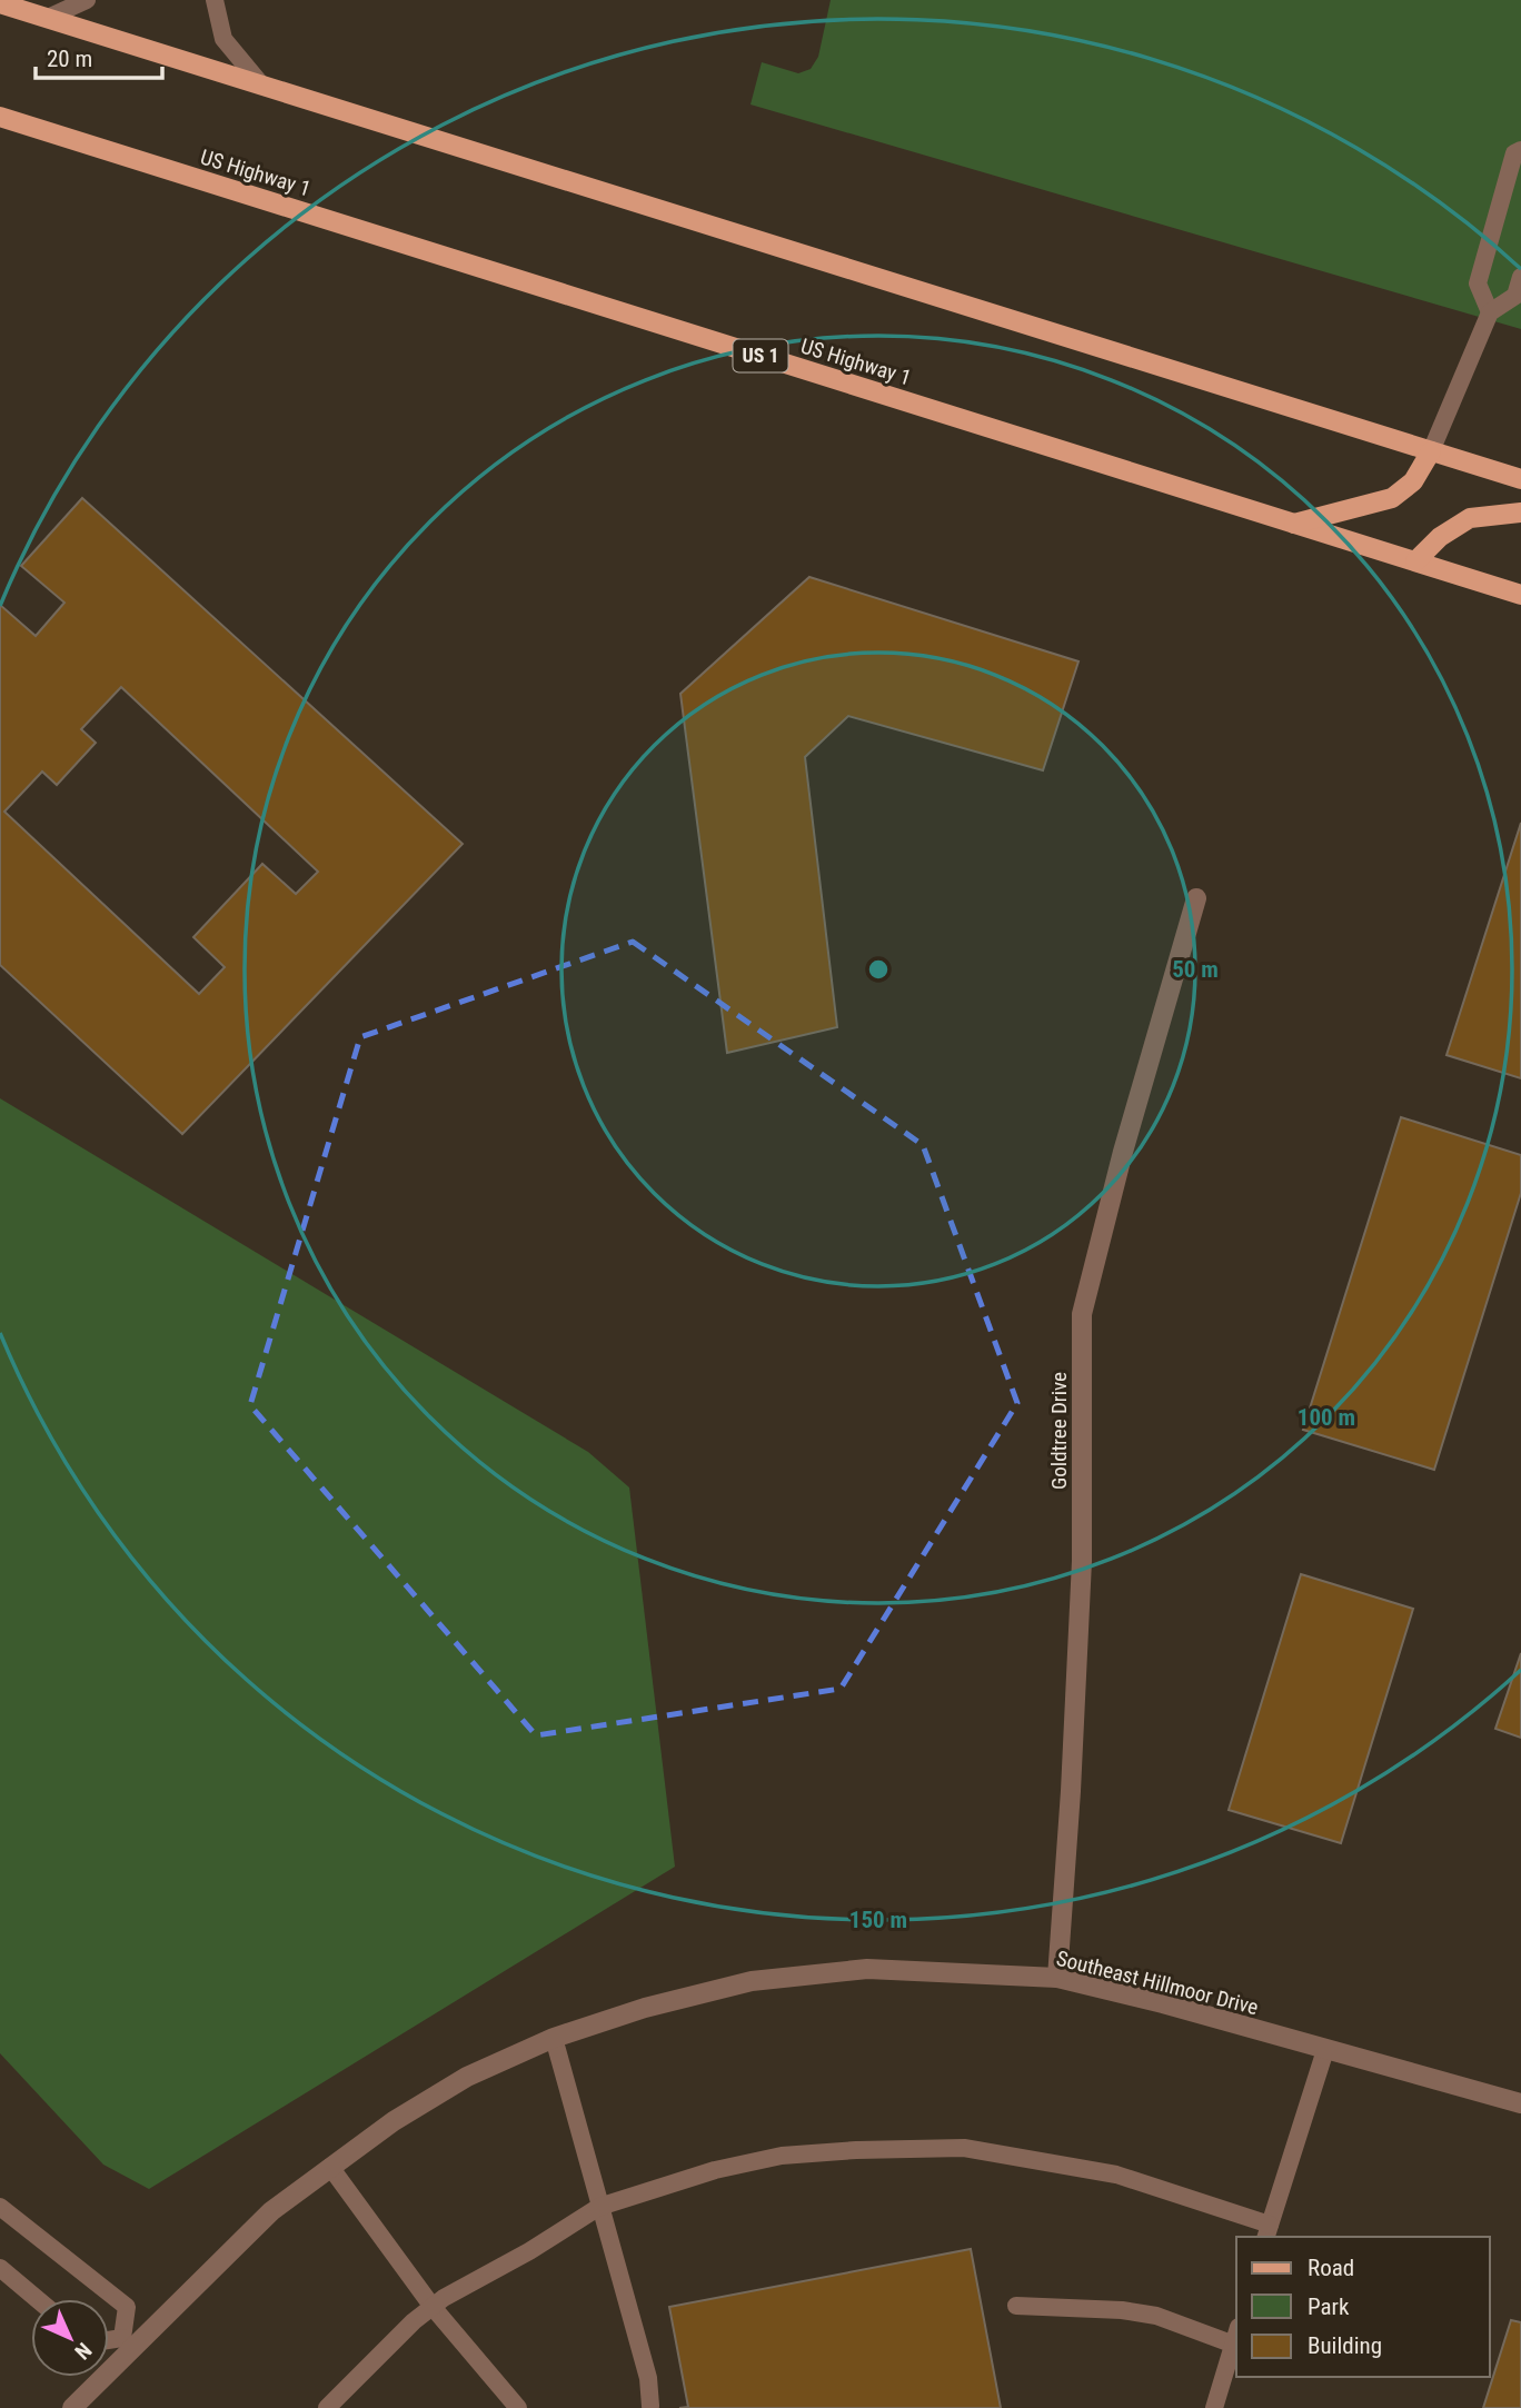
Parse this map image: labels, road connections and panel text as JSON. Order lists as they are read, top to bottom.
{
  "streets": {
    "main road": ["US Highway 1", "US 1"],
    "street": ["Goldtree Drive", "Southeast Hillmoor Drive"]
  },
  "crossings": [
    ["Goldtree Drive", "Southeast Hillmoor Drive"]
  ],
  "legend": ["Road", "Park", "Building"],
  "scale_bar": "20 m",
  "north": "bottom right",
  "rings": ["50 m", "100 m", "150 m"]
}
